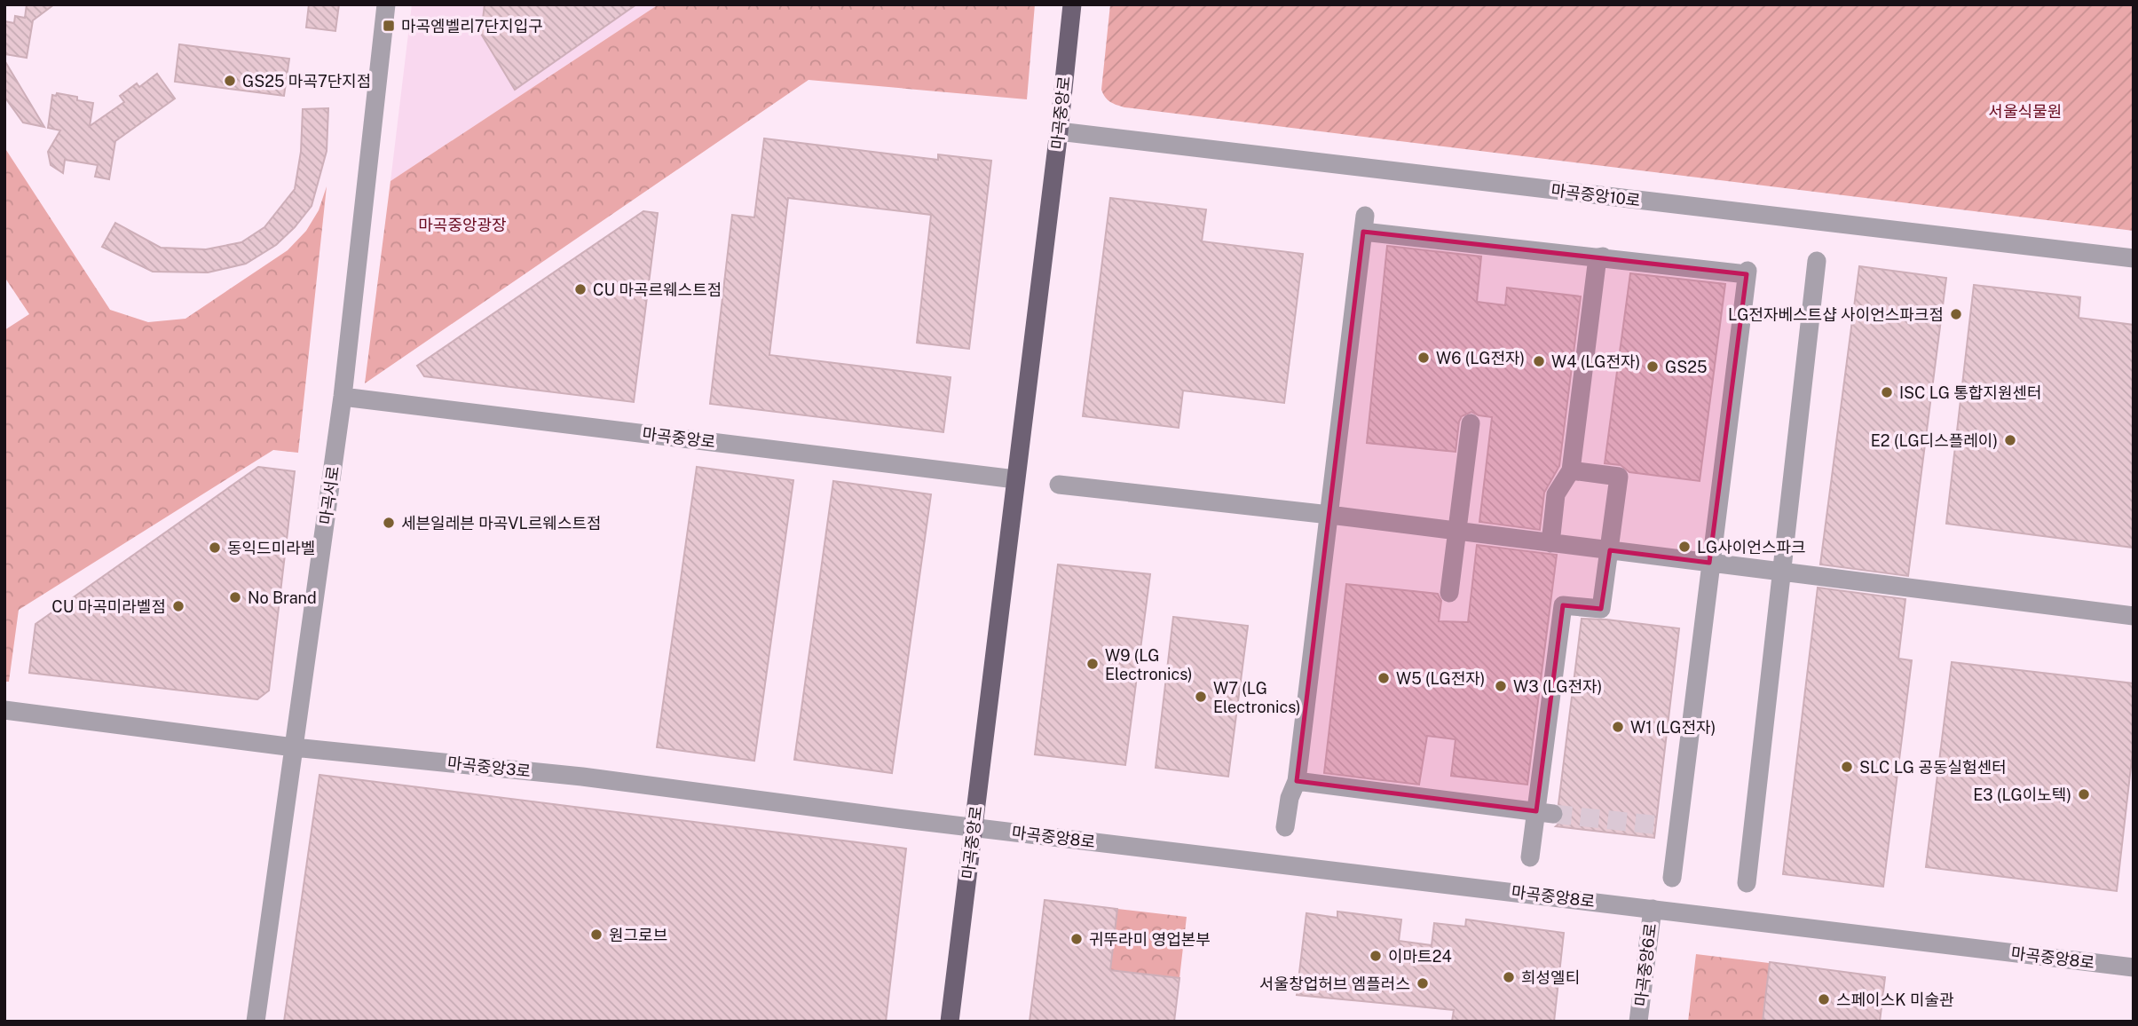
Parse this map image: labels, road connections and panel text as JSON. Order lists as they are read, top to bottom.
{
  "streets": {
    "main road": ["마곡중앙로"],
    "street": [
      "마곡중앙10로",
      "마곡서로",
      "마곡중앙3로",
      "마곡중앙8로",
      "마곡중앙6로"
    ]
  },
  "crossings": [
    ["마곡중앙로", "마곡중앙10로"],
    ["마곡중앙로", "마곡서로"],
    ["마곡중앙로", "마곡중앙3로"],
    ["마곡중앙로", "마곡중앙8로"],
    ["마곡서로", "마곡중앙3로"],
    ["마곡중앙3로", "마곡중앙8로"],
    ["마곡중앙8로", "마곡중앙6로"]
  ],
  "parks": ["서울식물원", "마곡중앙광장"],
  "places": {
    "transit": ["마곡엠벨리7단지입구"],
    "other": [
      "GS25 마곡7단지점",
      "CU 마곡르웨스트점",
      "LG전자베스트샵 사이언스파크점",
      "W6 (LG전자)",
      "W4 (LG전자)",
      "GS25",
      "ISC LG 통합지원센터",
      "E2 (LG디스플레이)",
      "세븐일레븐 마곡VL르웨스트점",
      "LG사이언스파크",
      "동익드미라벨",
      "No Brand",
      "CU 마곡미라벨점",
      "W9 (LG Electronics)",
      "W5 (LG전자)",
      "W3 (LG전자)",
      "W7 (LG Electronics)",
      "W1 (LG전자)",
      "SLC LG 공동실험센터",
      "E3 (LG이노텍)",
      "원그로브",
      "귀뚜라미 영업본부",
      "이마트24",
      "희성엘티",
      "서울창업허브 엠플러스",
      "스페이스K 미술관"
    ]
  }
}
